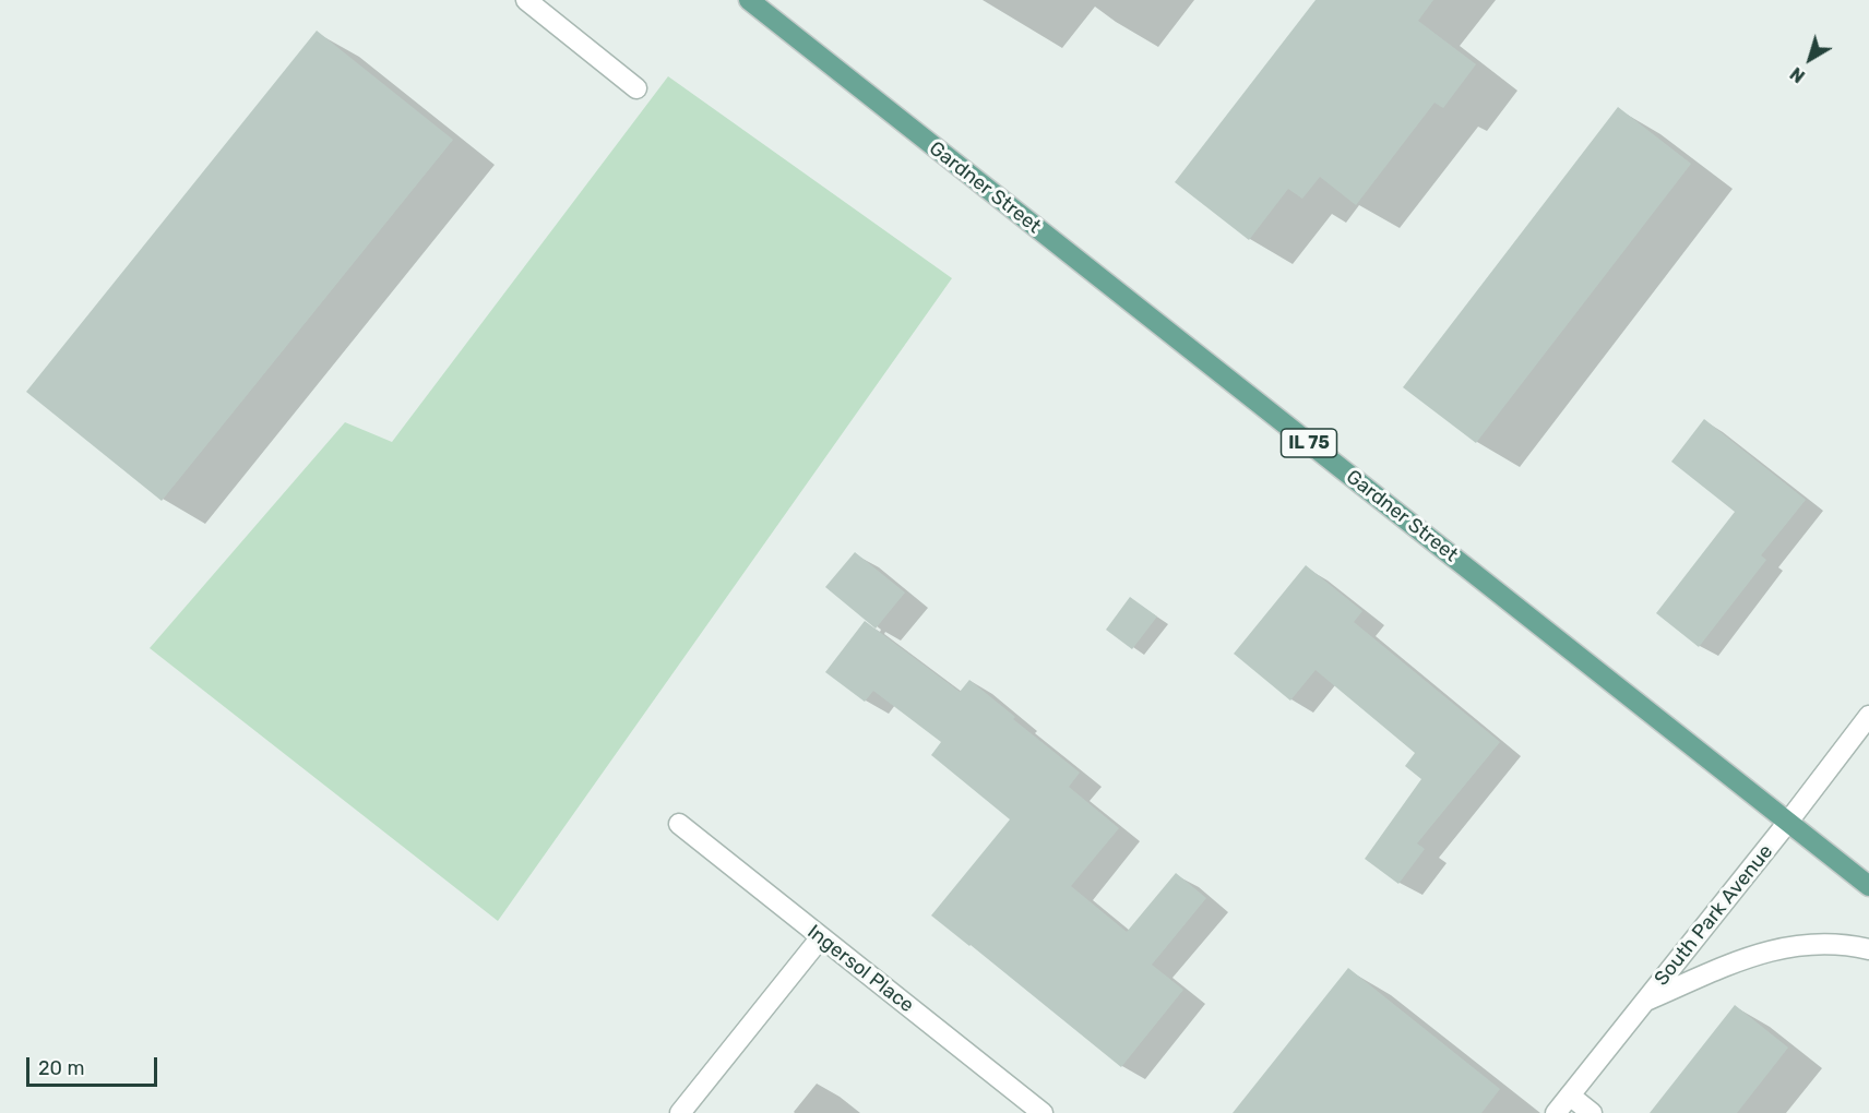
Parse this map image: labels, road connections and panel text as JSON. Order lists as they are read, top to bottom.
{
  "streets": {
    "main road": ["Gardner Street", "IL 75"],
    "street": ["South Park Avenue", "Ingersol Place"]
  },
  "crossings": [
    ["Gardner Street", "South Park Avenue"]
  ],
  "scale_bar": "20 m",
  "north": "bottom left"
}
